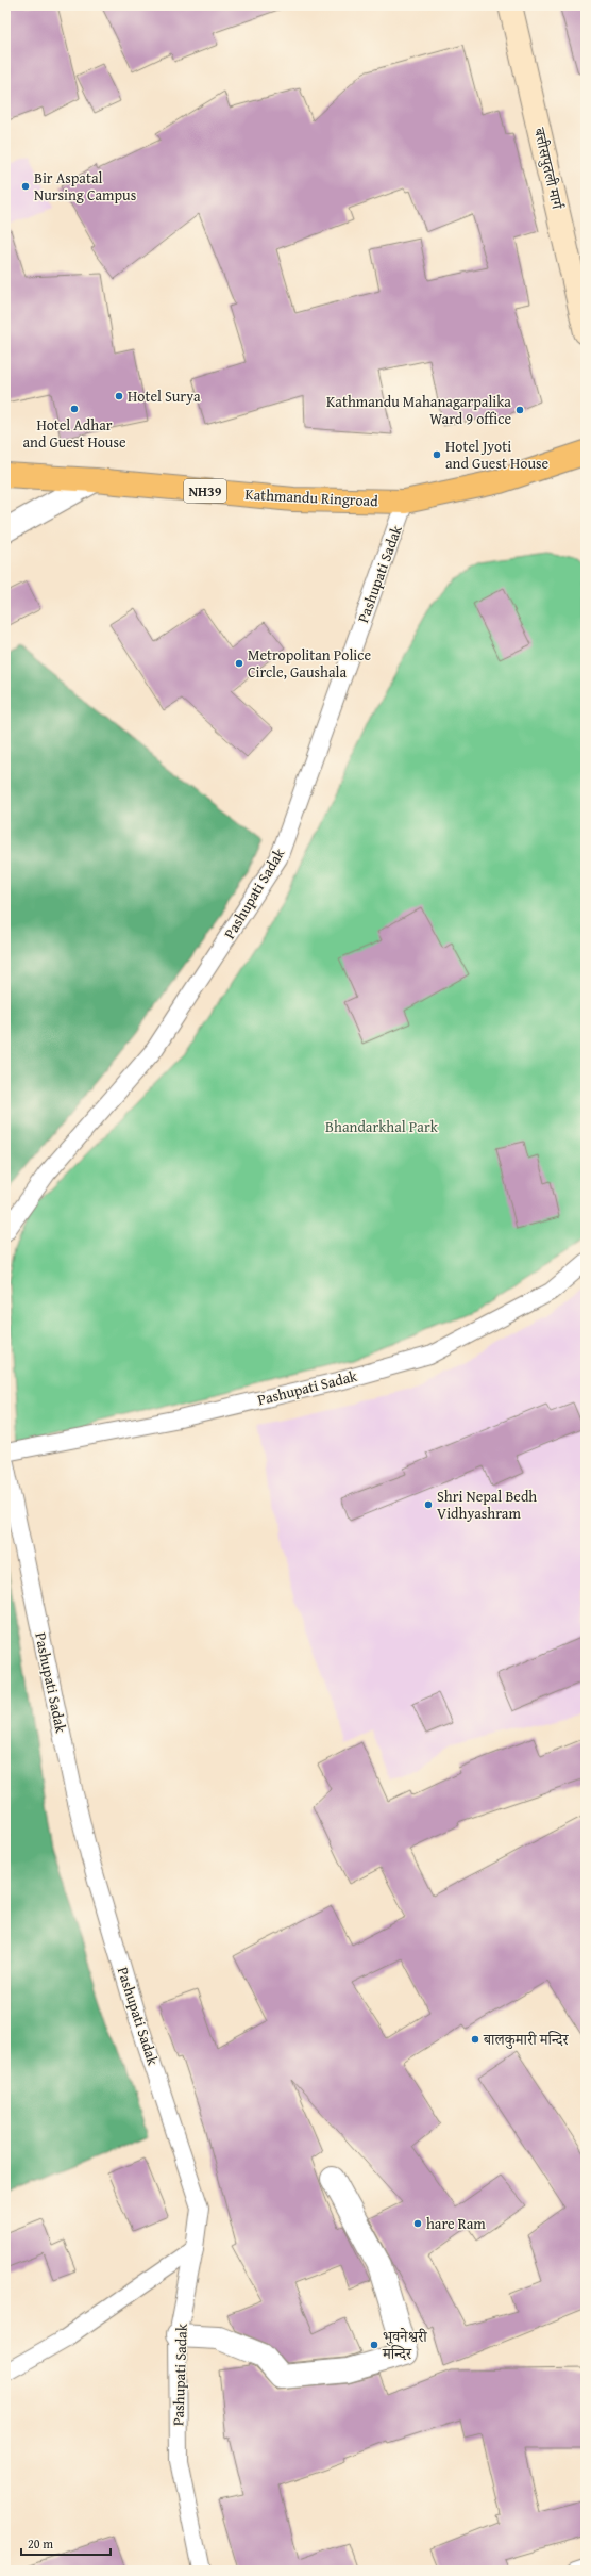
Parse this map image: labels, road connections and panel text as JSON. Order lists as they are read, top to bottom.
{
  "streets": {
    "highway": ["NH39", "Kathmandu Ringroad"],
    "main road": ["बत्तीसपुतली मार्ग"],
    "lane": ["Pashupati Sadak"]
  },
  "crossings": [
    ["Kathmandu Ringroad", "Pashupati Sadak"]
  ],
  "parks": ["Bhandarkhal Park"],
  "places": [
    "Bir Aspatal Nursing Campus",
    "Hotel Surya",
    "Hotel Adhar and Guest House",
    "Kathmandu Mahanagarpalika Ward 9 office",
    "Hotel Jyoti and Guest House",
    "Metropolitan Police Circle, Gaushala",
    "Shri Nepal Bedh Vidhyashram",
    "बालकुमारी मन्दिर",
    "hare Ram",
    "भुवनेश्वरी मन्दिर"
  ],
  "scale_bar": "20 m"
}
